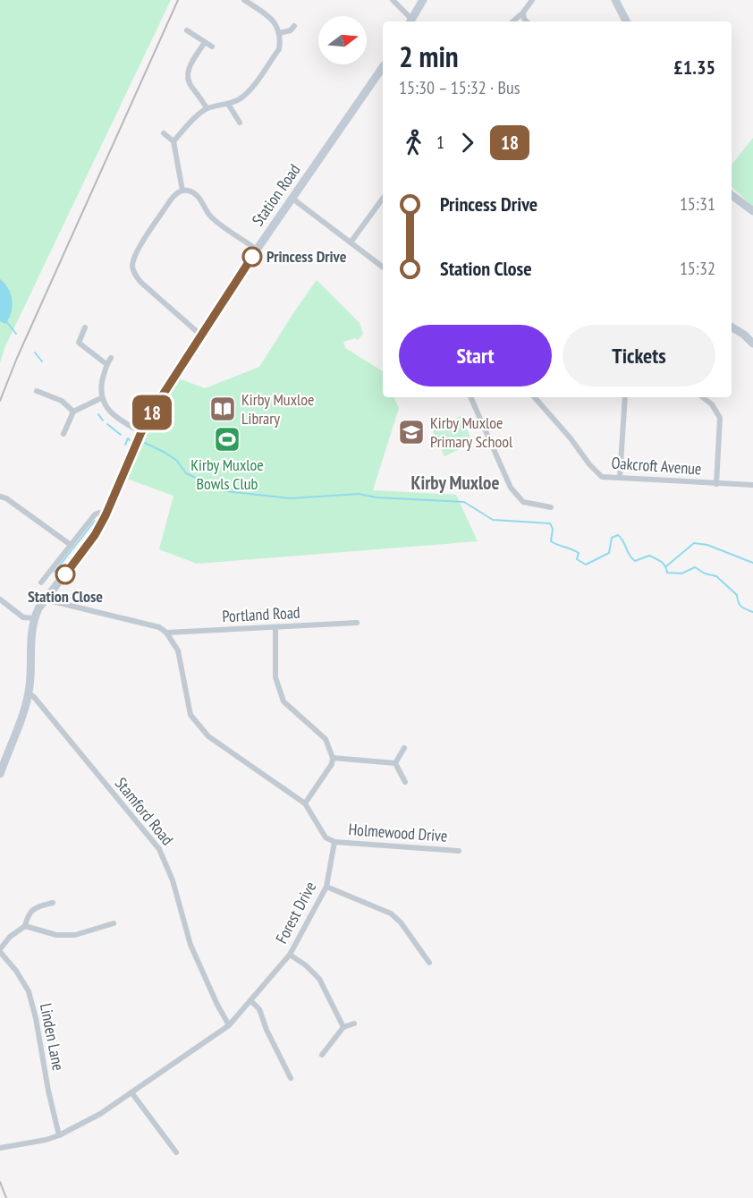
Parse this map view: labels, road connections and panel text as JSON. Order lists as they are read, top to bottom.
{
  "streets": {
    "street": [
      "Station Road",
      "Oakcroft Avenue",
      "Portland Road",
      "Stamford Road",
      "Holmewood Drive",
      "Forest Drive",
      "Linden Lane"
    ]
  },
  "crossings": [
    ["Station Road", "Stamford Road"],
    ["Stamford Road", "Forest Drive"],
    ["Holmewood Drive", "Forest Drive"],
    ["Forest Drive", "Linden Lane"]
  ],
  "districts": ["Kirby Muxloe"],
  "places": {
    "other": ["Princess Drive", "Station Close"],
    "library": ["Kirby Muxloe Library"],
    "school or university": ["Kirby Muxloe Primary School"],
    "sports": ["Kirby Muxloe Bowls Club"]
  },
  "lines": ["bus line 18"],
  "north": "right",
  "page": {
    "on_map": "18",
    "heading": ["2 min", "15:30 – 15:32 · Bus", "£1.35"],
    "legs": ["1", "18"],
    "list": [
      {
        "name": "Princess Drive",
        "value": "15:31"
      },
      {
        "name": "Station Close",
        "value": "15:32"
      }
    ],
    "buttons": ["Start", "Tickets"]
  }
}
